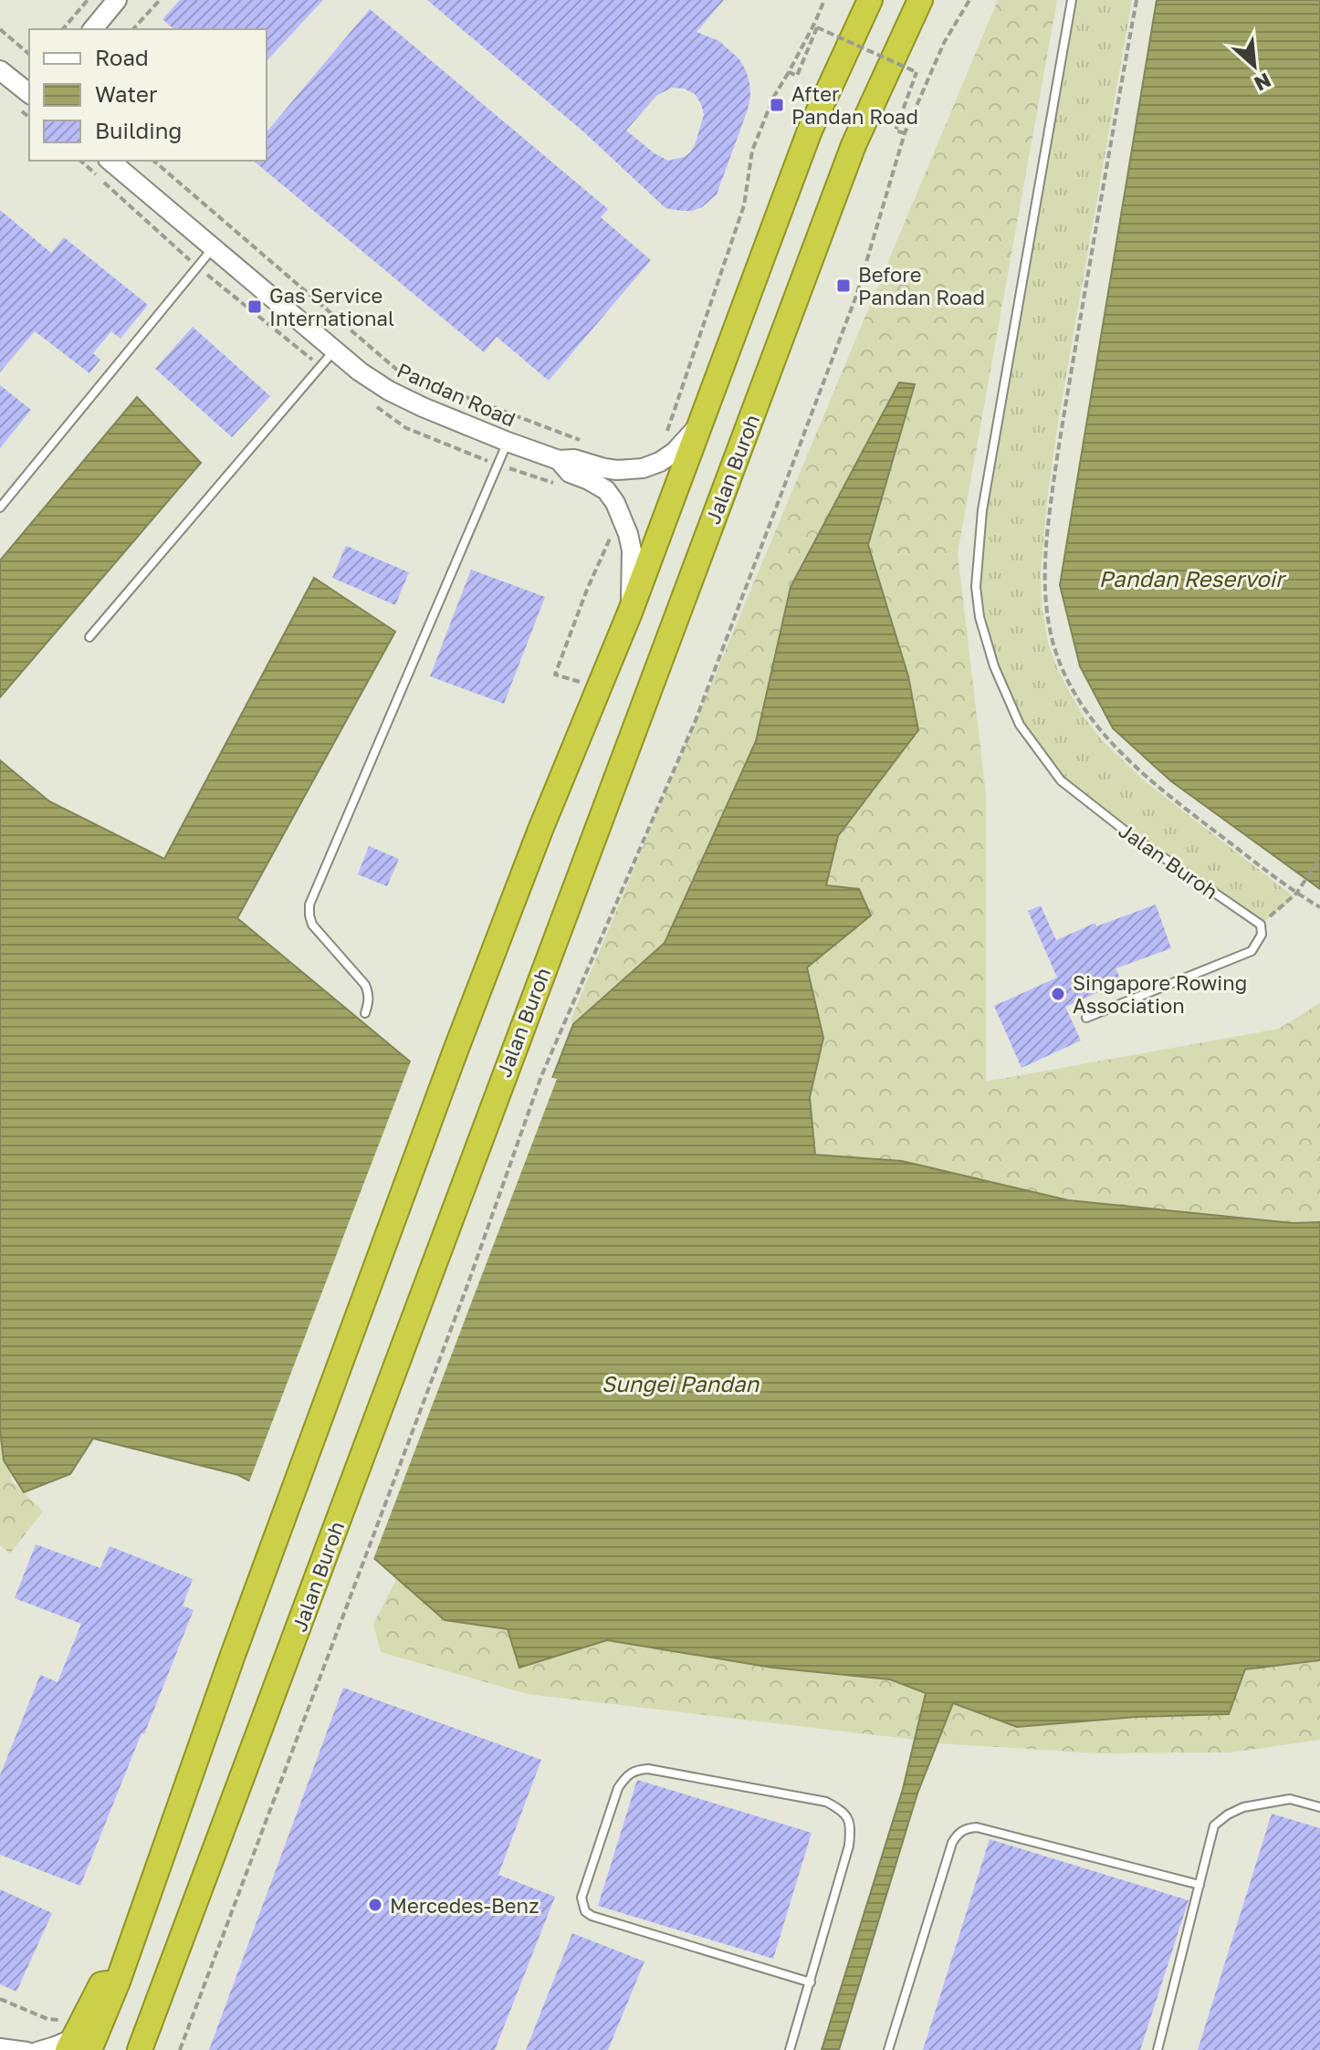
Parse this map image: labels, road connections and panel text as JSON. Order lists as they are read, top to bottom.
{
  "streets": {
    "highway": ["Jalan Buroh"],
    "street": ["Pandan Road"]
  },
  "water": ["Pandan Reservoir", "Sungei Pandan"],
  "places": {
    "transit": ["After Pandan Road", "Before Pandan Road", "Gas Service International"],
    "other": ["Singapore Rowing Association", "Mercedes-Benz"]
  },
  "legend": ["Road", "Water", "Building"],
  "north": "bottom right"
}
